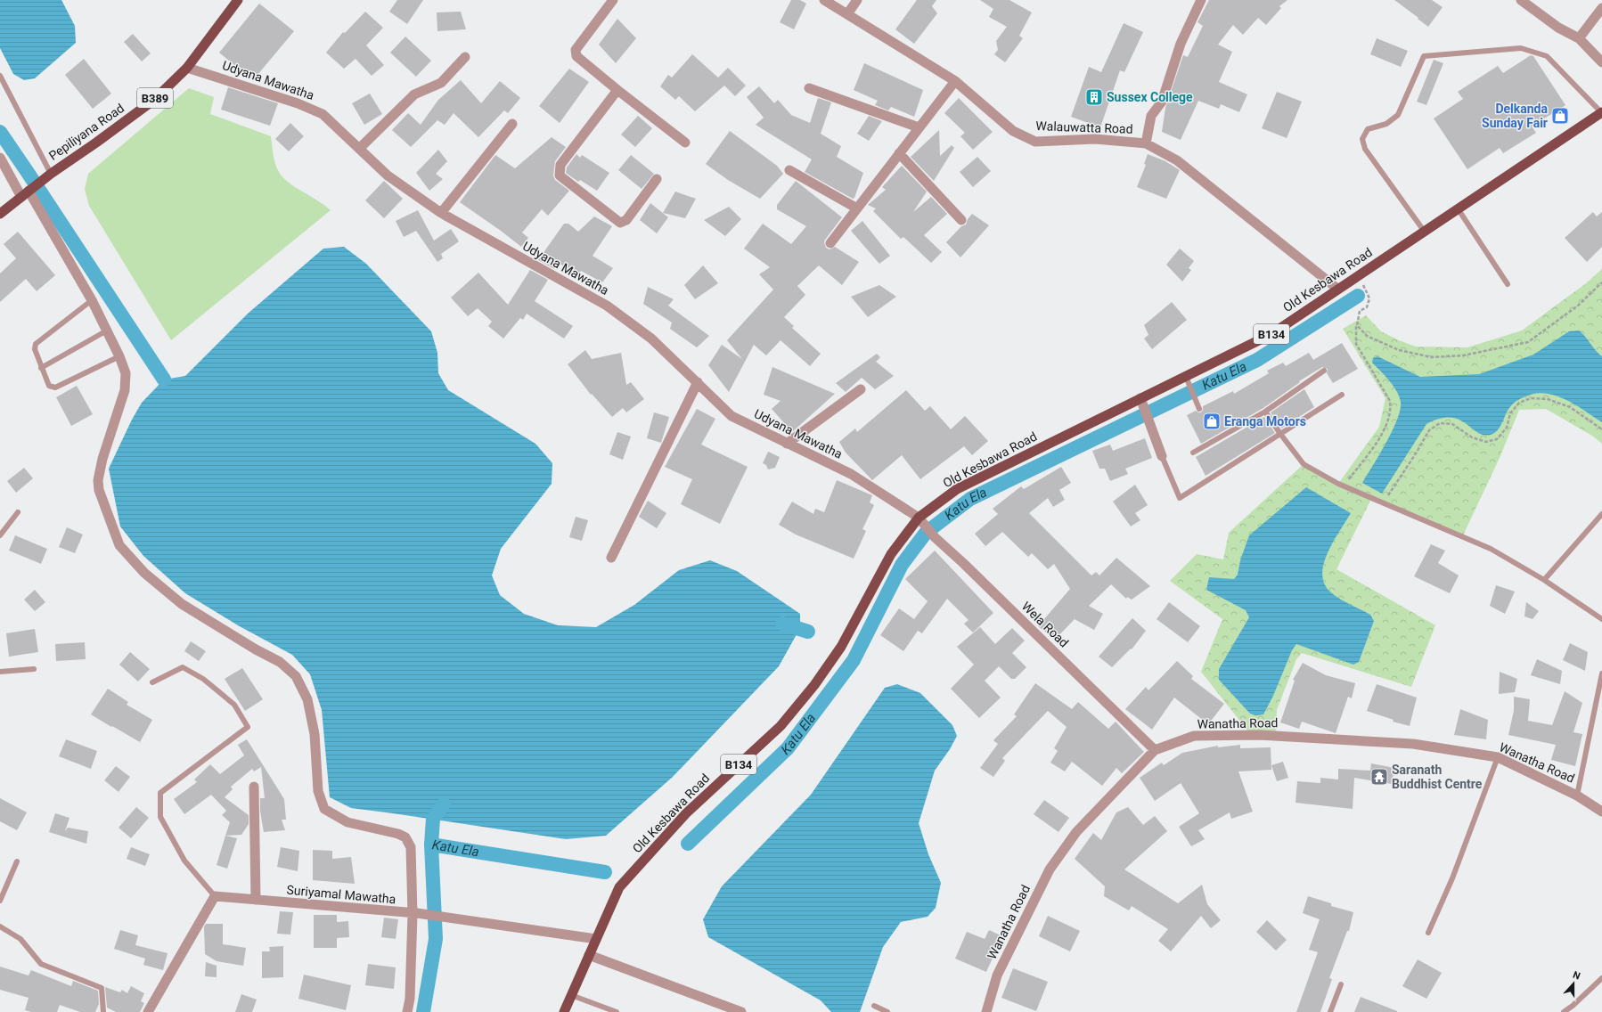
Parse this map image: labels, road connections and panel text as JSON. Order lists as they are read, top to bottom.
{
  "streets": {
    "main road": [
      "B389",
      "Pepiliyana Road",
      "Old Kesbawa Road",
      "B134"
    ],
    "street": [
      "Udyana Mawatha",
      "Walauwatta Road",
      "Wela Road",
      "Wanatha Road",
      "Suriyamal Mawatha"
    ]
  },
  "crossings": [
    ["Udyana Mawatha", "Pepiliyana Road"],
    ["Udyana Mawatha", "Old Kesbawa Road"],
    ["Udyana Mawatha", "Wela Road"],
    ["Walauwatta Road", "Old Kesbawa Road"],
    ["Old Kesbawa Road", "Wela Road"],
    ["Old Kesbawa Road", "Suriyamal Mawatha"],
    ["Wela Road", "Wanatha Road"]
  ],
  "water": ["Katu Ela"],
  "places": {
    "building": ["Sussex College"],
    "shop": ["Delkanda Sunday Fair", "Eranga Motors"],
    "temple": ["Saranath Buddhist Centre"]
  },
  "north": "top"
}
